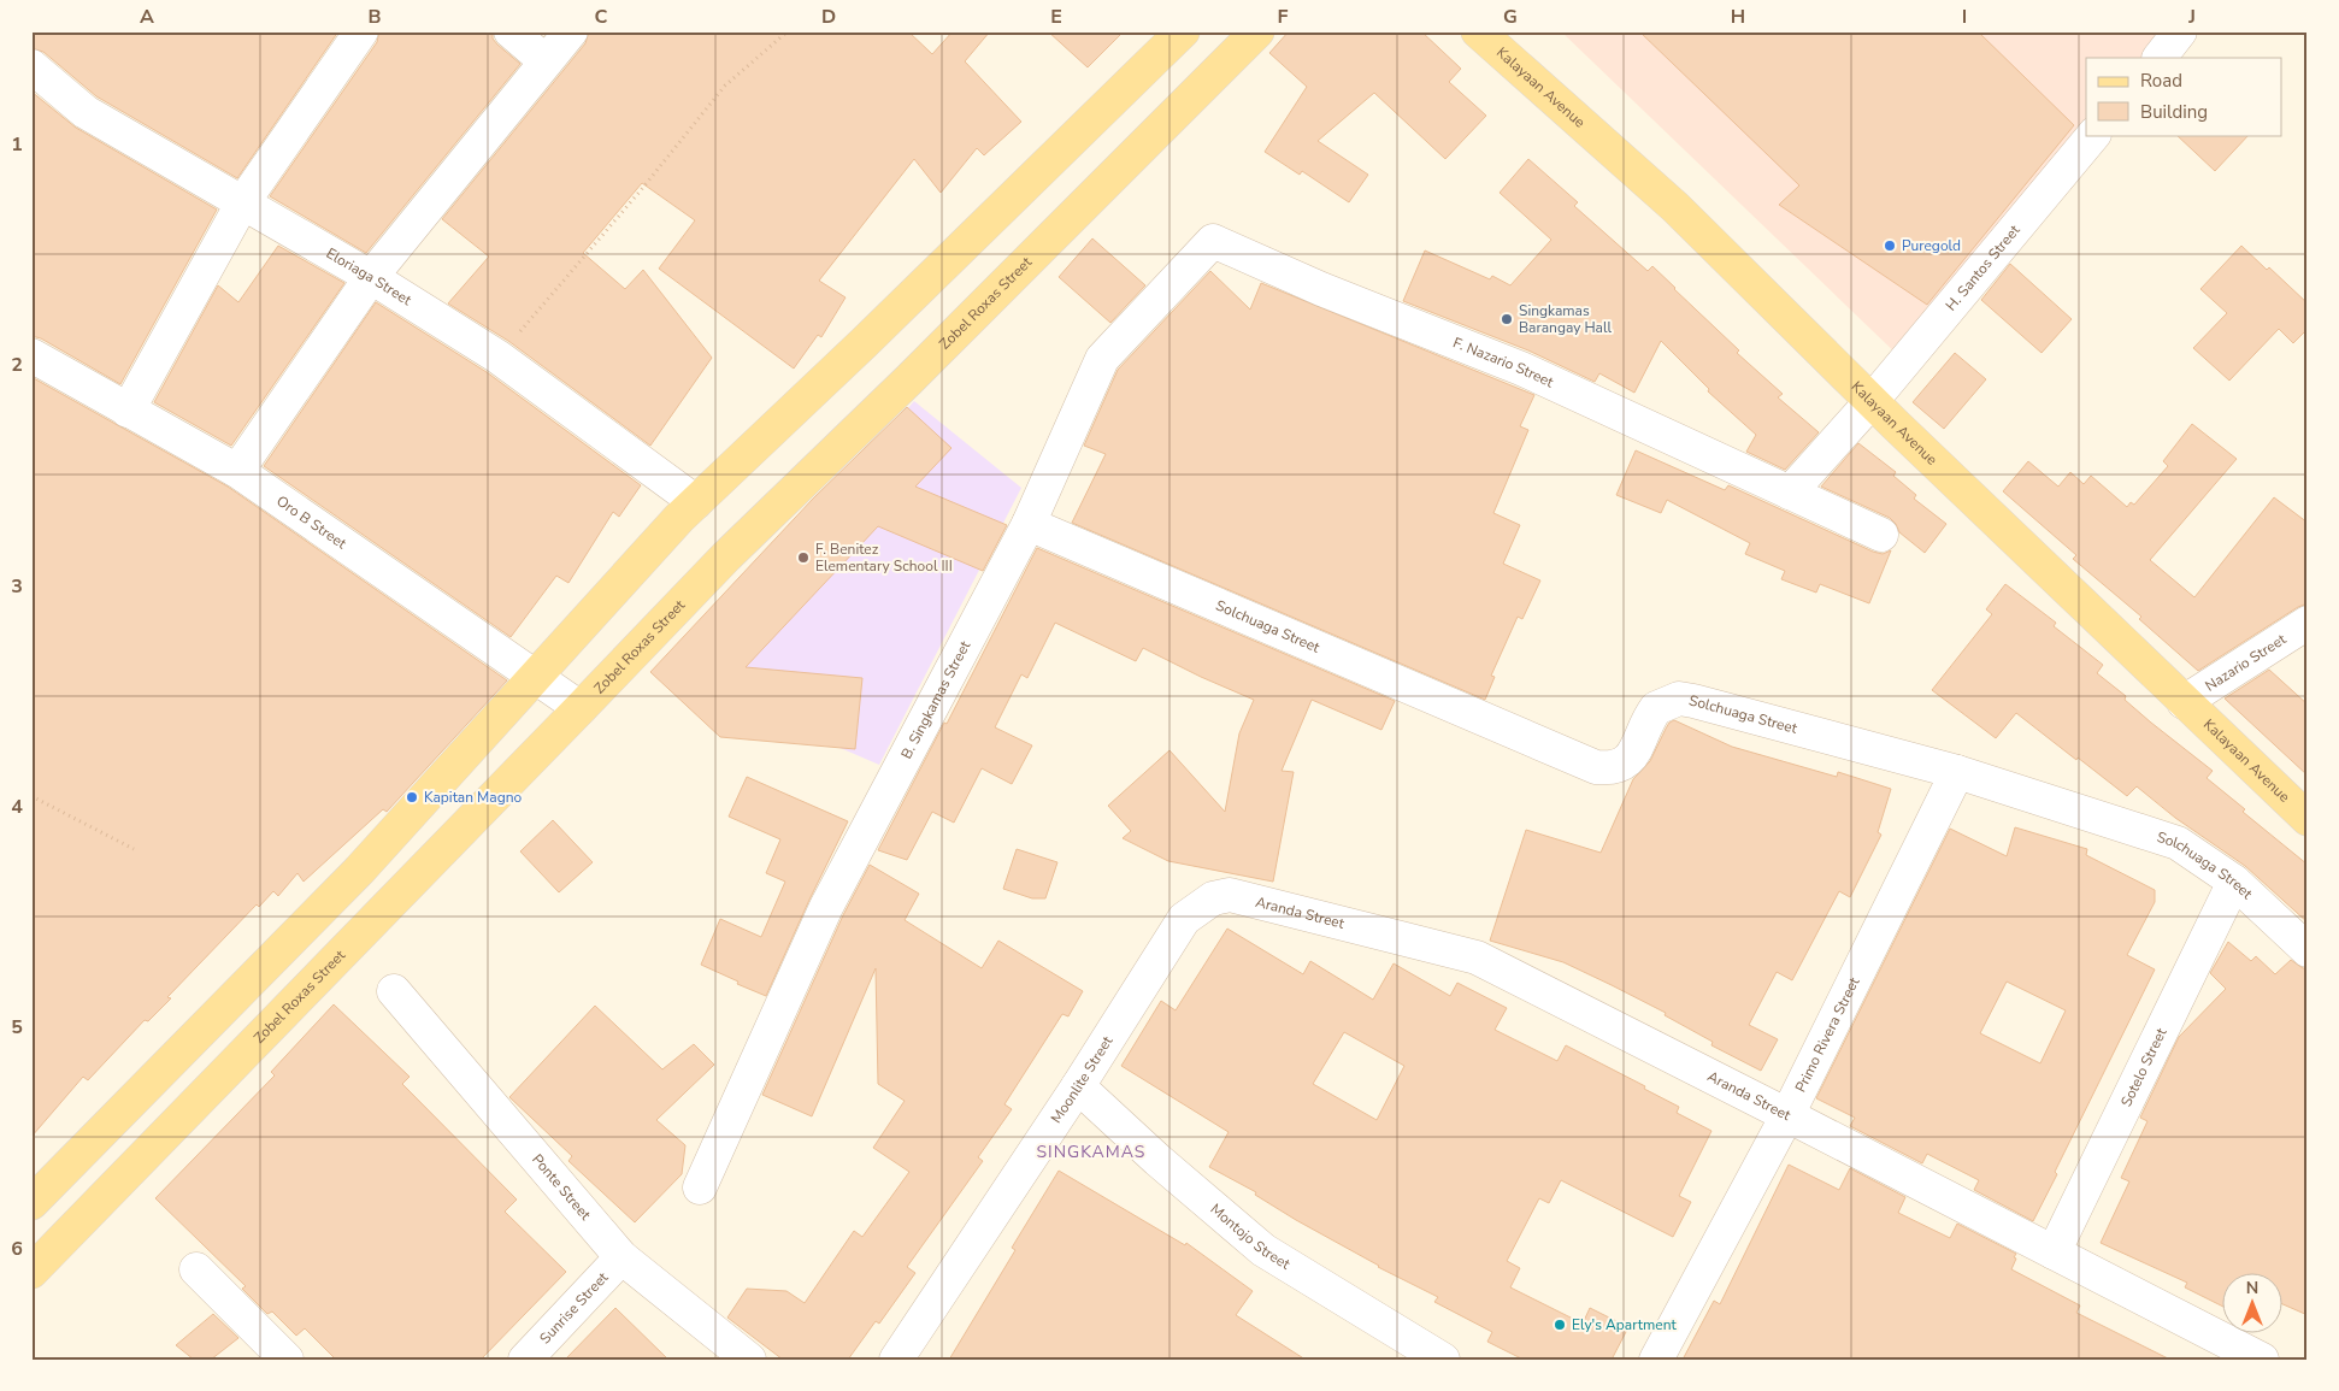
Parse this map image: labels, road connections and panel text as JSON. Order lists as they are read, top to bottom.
{
  "streets": {
    "main road": ["Kalayaan Avenue", "Zobel Roxas Street"],
    "street": [
      "H. Santos Street",
      "Eloriaga Street",
      "F. Nazario Street",
      "Oro B Street",
      "Solchuaga Street",
      "Nazario Street",
      "B. Singkamas Street",
      "Aranda Street",
      "Primo Rivera Street",
      "Sotelo Street",
      "Moonlite Street",
      "Ponte Street",
      "Montojo Street",
      "Sunrise Street"
    ]
  },
  "crossings": [
    ["Kalayaan Avenue", "H. Santos Street"],
    ["Kalayaan Avenue", "Nazario Street"],
    ["Zobel Roxas Street", "Oro B Street"],
    ["F. Nazario Street", "B. Singkamas Street"],
    ["Solchuaga Street", "B. Singkamas Street"],
    ["Solchuaga Street", "Primo Rivera Street"],
    ["Solchuaga Street", "Sotelo Street"],
    ["Aranda Street", "Primo Rivera Street"],
    ["Aranda Street", "Sotelo Street"],
    ["Aranda Street", "Moonlite Street"],
    ["Moonlite Street", "Montojo Street"],
    ["Ponte Street", "Sunrise Street"]
  ],
  "districts": ["SINGKAMAS"],
  "places": [
    "Puregold",
    "Singkamas Barangay Hall",
    "F. Benitez Elementary School III",
    "Kapitan Magno",
    "Ely's Apartment"
  ],
  "legend": ["Road", "Building"],
  "north": "top",
  "grid": {
    "columns": [
      "A",
      "B",
      "C",
      "D",
      "E",
      "F",
      "G",
      "H",
      "I",
      "J"
    ],
    "rows": [
      "1",
      "2",
      "3",
      "4",
      "5",
      "6"
    ]
  }
}
